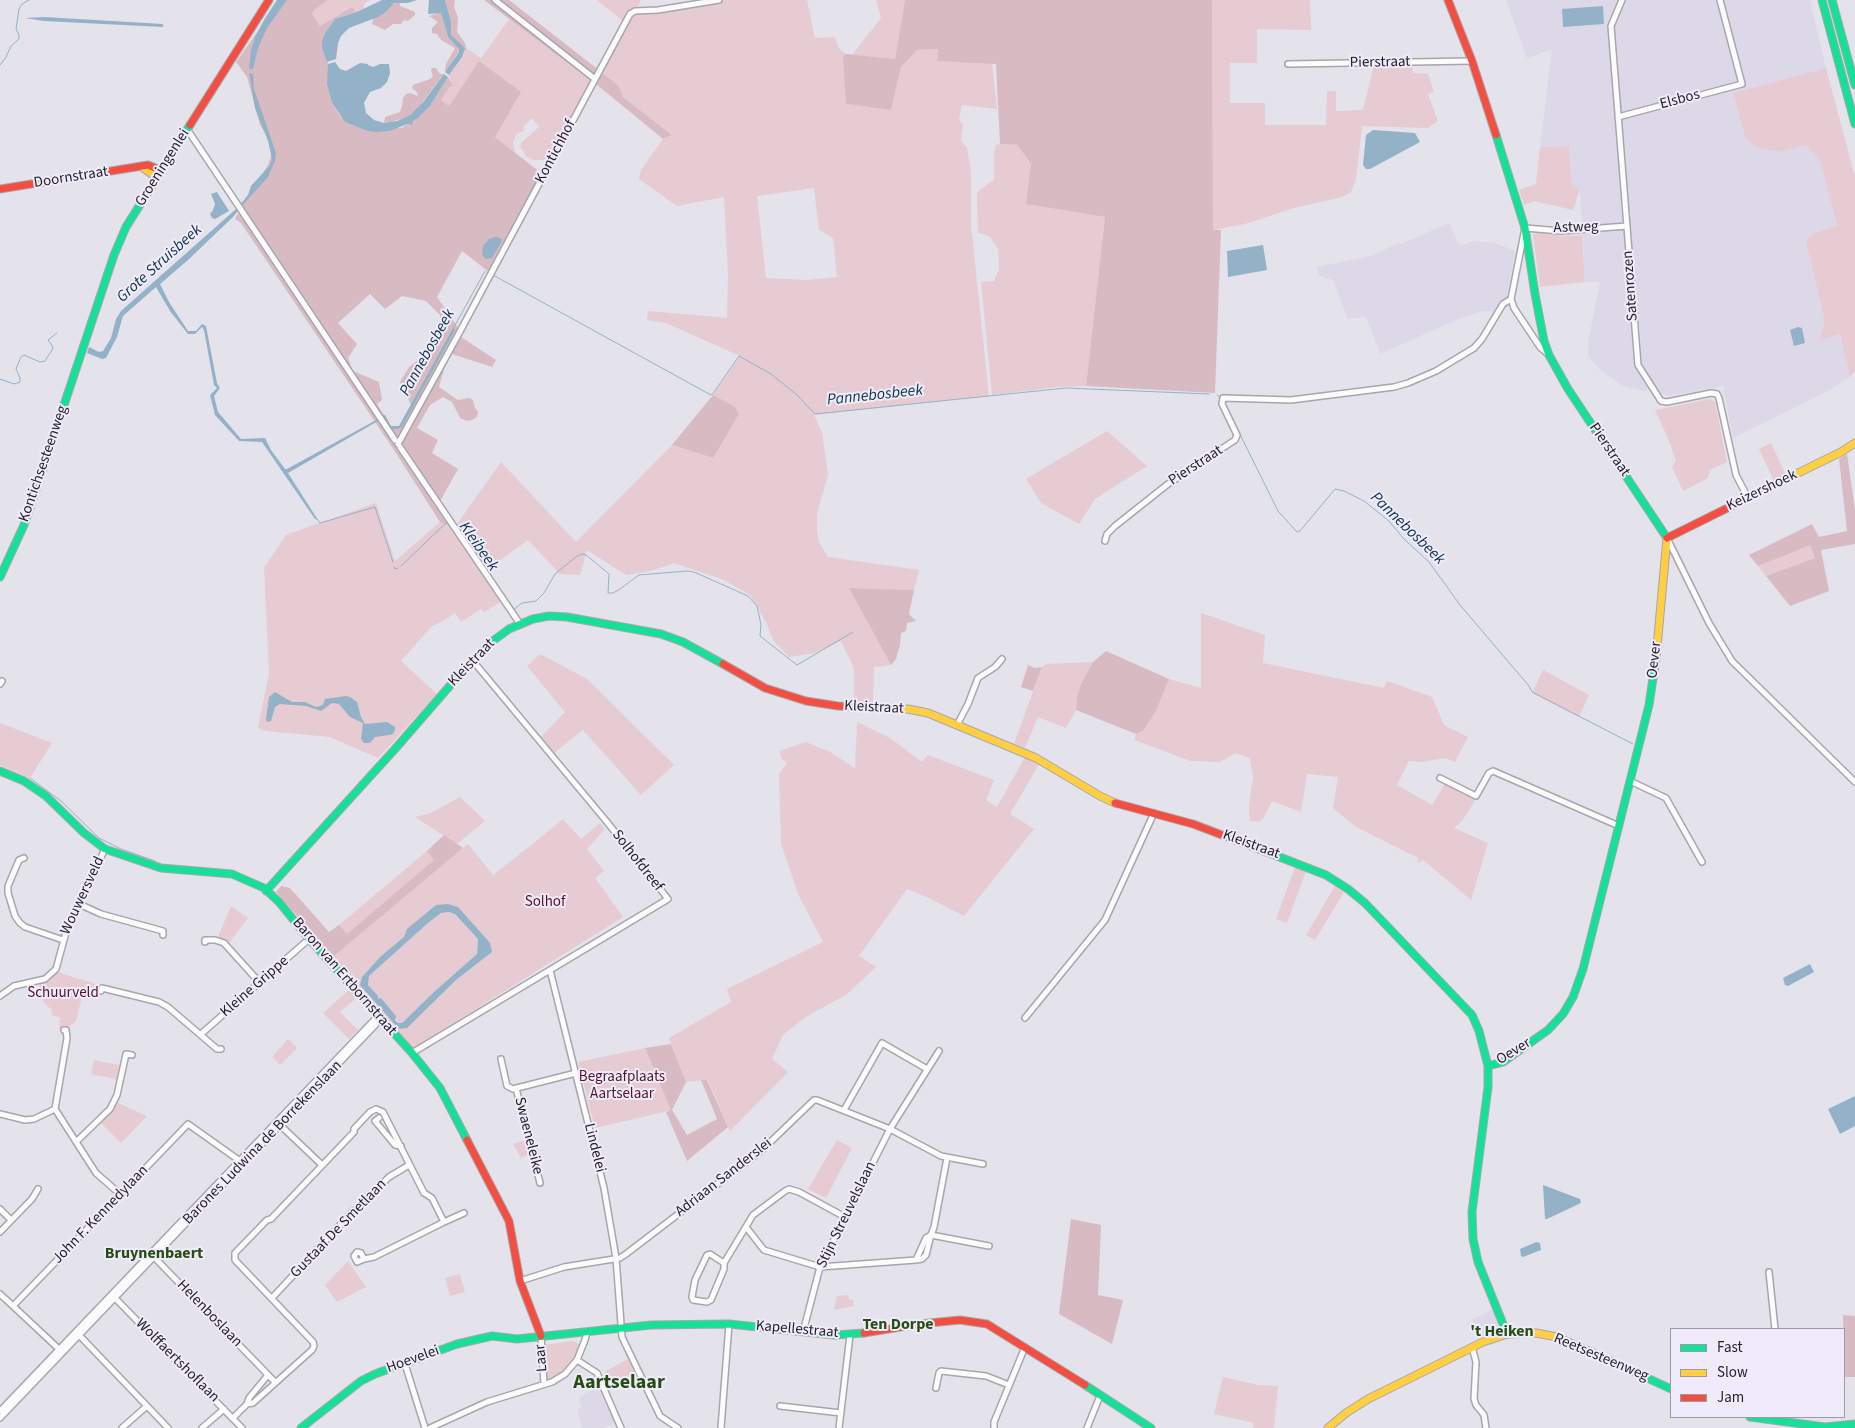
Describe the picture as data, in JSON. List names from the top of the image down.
{
  "streets": {
    "main road": [
      "Pierstraat",
      "Groeningenlei",
      "Doornstraat",
      "Kontichsesteenweg",
      "Keizershoek",
      "Oever",
      "Kleistraat",
      "Baron van Ertbornstraat",
      "Kapellestraat",
      "Laar",
      "Reetsesteenweg",
      "Hoevelei"
    ],
    "street": [
      "Elsbos",
      "Kontichhof",
      "Astweg",
      "Satenrozen",
      "Solhofdreef",
      "Wouwersveld",
      "Kleine Grippe",
      "Swaeneleike",
      "Barones Ludwina de Borrekenslaan",
      "Lindelei",
      "Adriaan Sanderslei",
      "John F. Kennedylaan",
      "Stijn Streuvelslaan",
      "Gustaaf De Smetlaan",
      "Helenboslaan",
      "Wolffaertshoflaan"
    ]
  },
  "crossings": [
    ["Pierstraat", "Astweg"],
    ["Pierstraat", "Keizershoek"],
    ["Pierstraat", "Oever"],
    ["Elsbos", "Satenrozen"],
    ["Groeningenlei", "Doornstraat"],
    ["Groeningenlei", "Kontichsesteenweg"],
    ["Astweg", "Satenrozen"],
    ["Satenrozen", "Keizershoek"],
    ["Keizershoek", "Oever"],
    ["Oever", "Kleistraat"],
    ["Oever", "Reetsesteenweg"],
    ["Kleistraat", "Solhofdreef"],
    ["Kleistraat", "Baron van Ertbornstraat"],
    ["Solhofdreef", "Baron van Ertbornstraat"],
    ["Solhofdreef", "Lindelei"],
    ["Wouwersveld", "Baron van Ertbornstraat"],
    ["Baron van Ertbornstraat", "Kleine Grippe"],
    ["Baron van Ertbornstraat", "Barones Ludwina de Borrekenslaan"],
    ["Baron van Ertbornstraat", "Laar"],
    ["Baron van Ertbornstraat", "Hoevelei"],
    ["Swaeneleike", "Lindelei"],
    ["Barones Ludwina de Borrekenslaan", "John F. Kennedylaan"],
    ["Barones Ludwina de Borrekenslaan", "Helenboslaan"],
    ["Barones Ludwina de Borrekenslaan", "Wolffaertshoflaan"],
    ["Lindelei", "Adriaan Sanderslei"],
    ["Lindelei", "Kapellestraat"],
    ["Lindelei", "Laar"],
    ["Adriaan Sanderslei", "Stijn Streuvelslaan"],
    ["Stijn Streuvelslaan", "Kapellestraat"],
    ["Kapellestraat", "Laar"],
    ["Laar", "Hoevelei"]
  ],
  "districts": [
    "Bruynenbaert",
    "Ten Dorpe",
    "'t Heiken",
    "Aartselaar"
  ],
  "water": ["Grote Struisbeek", "Pannebosbeek", "Kleibeek"],
  "parks": ["Solhof", "Schuurveld", "Begraafplaats Aartselaar"],
  "legend": ["Fast", "Slow", "Jam"]
}
